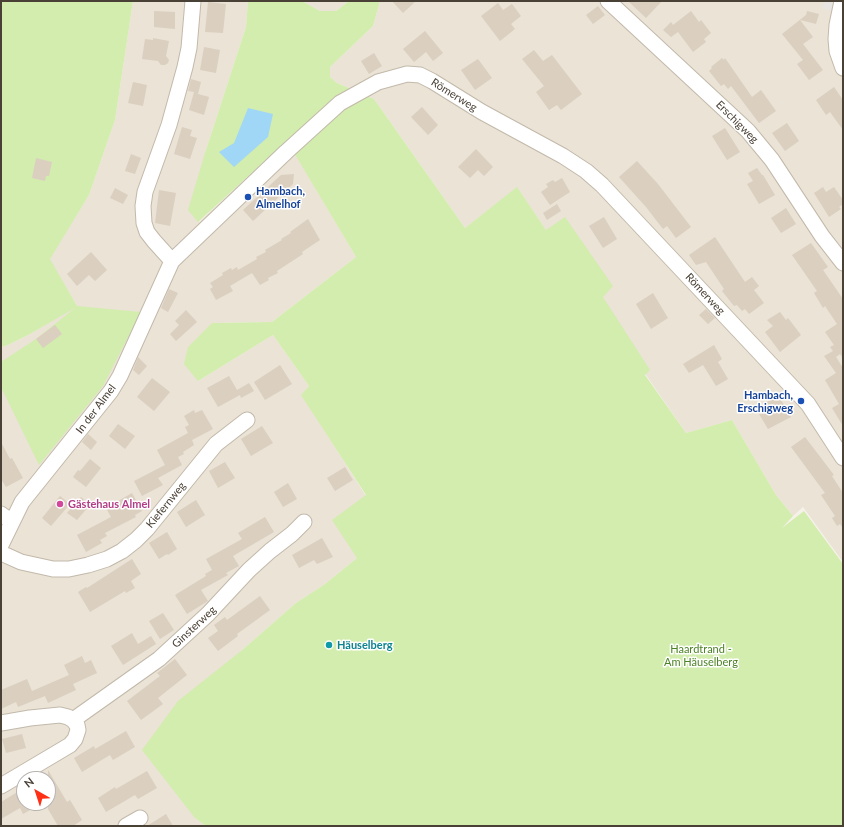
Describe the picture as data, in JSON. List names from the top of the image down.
{
  "streets": {
    "street": [
      "Römerweg",
      "Erschigweg",
      "In der Almel",
      "Kiefernweg",
      "Ginsterweg"
    ]
  },
  "crossings": [
    ["Römerweg", "In der Almel"]
  ],
  "parks": ["Haardtrand - Am Häuselberg"],
  "places": [
    "Hambach, Almelhof",
    "Hambach, Erschigweg",
    "Gästehaus Almel",
    "Häuselberg"
  ],
  "north": "top left"
}
